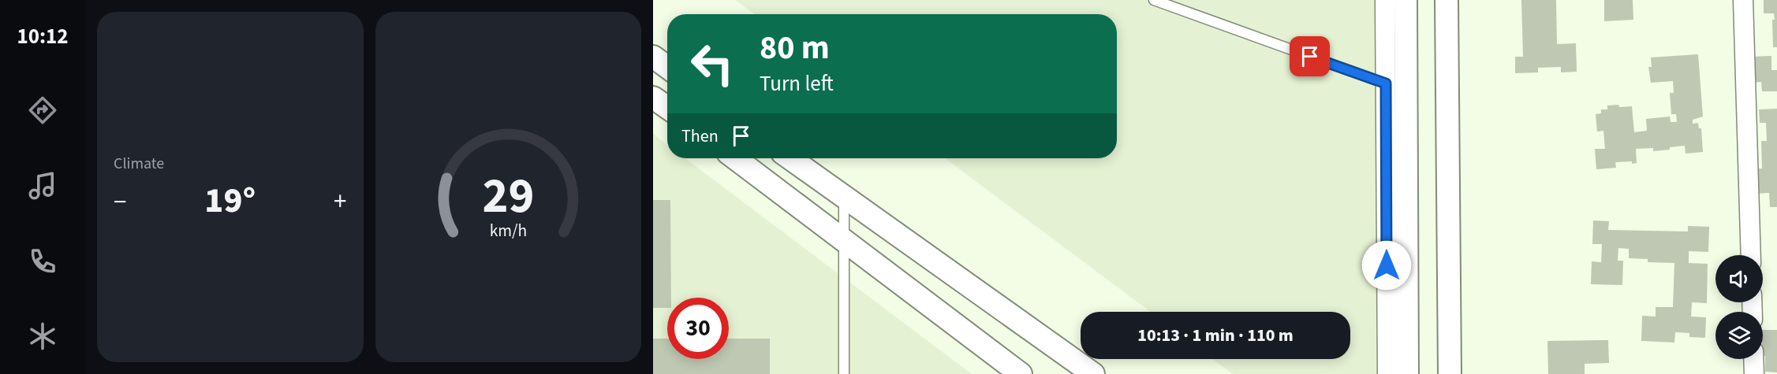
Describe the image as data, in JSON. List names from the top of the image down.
{
  "page": {
    "tabs": "10:12",
    "tile": "Climate",
    "turn": ["80 m", "Turn left"],
    "then": "Then",
    "heat": ["−", "19°", "+"],
    "limit": "30",
    "trip": "10:13 · 1 min · 110 m",
    "gauge": ["29", "km/h"]
  }
}
